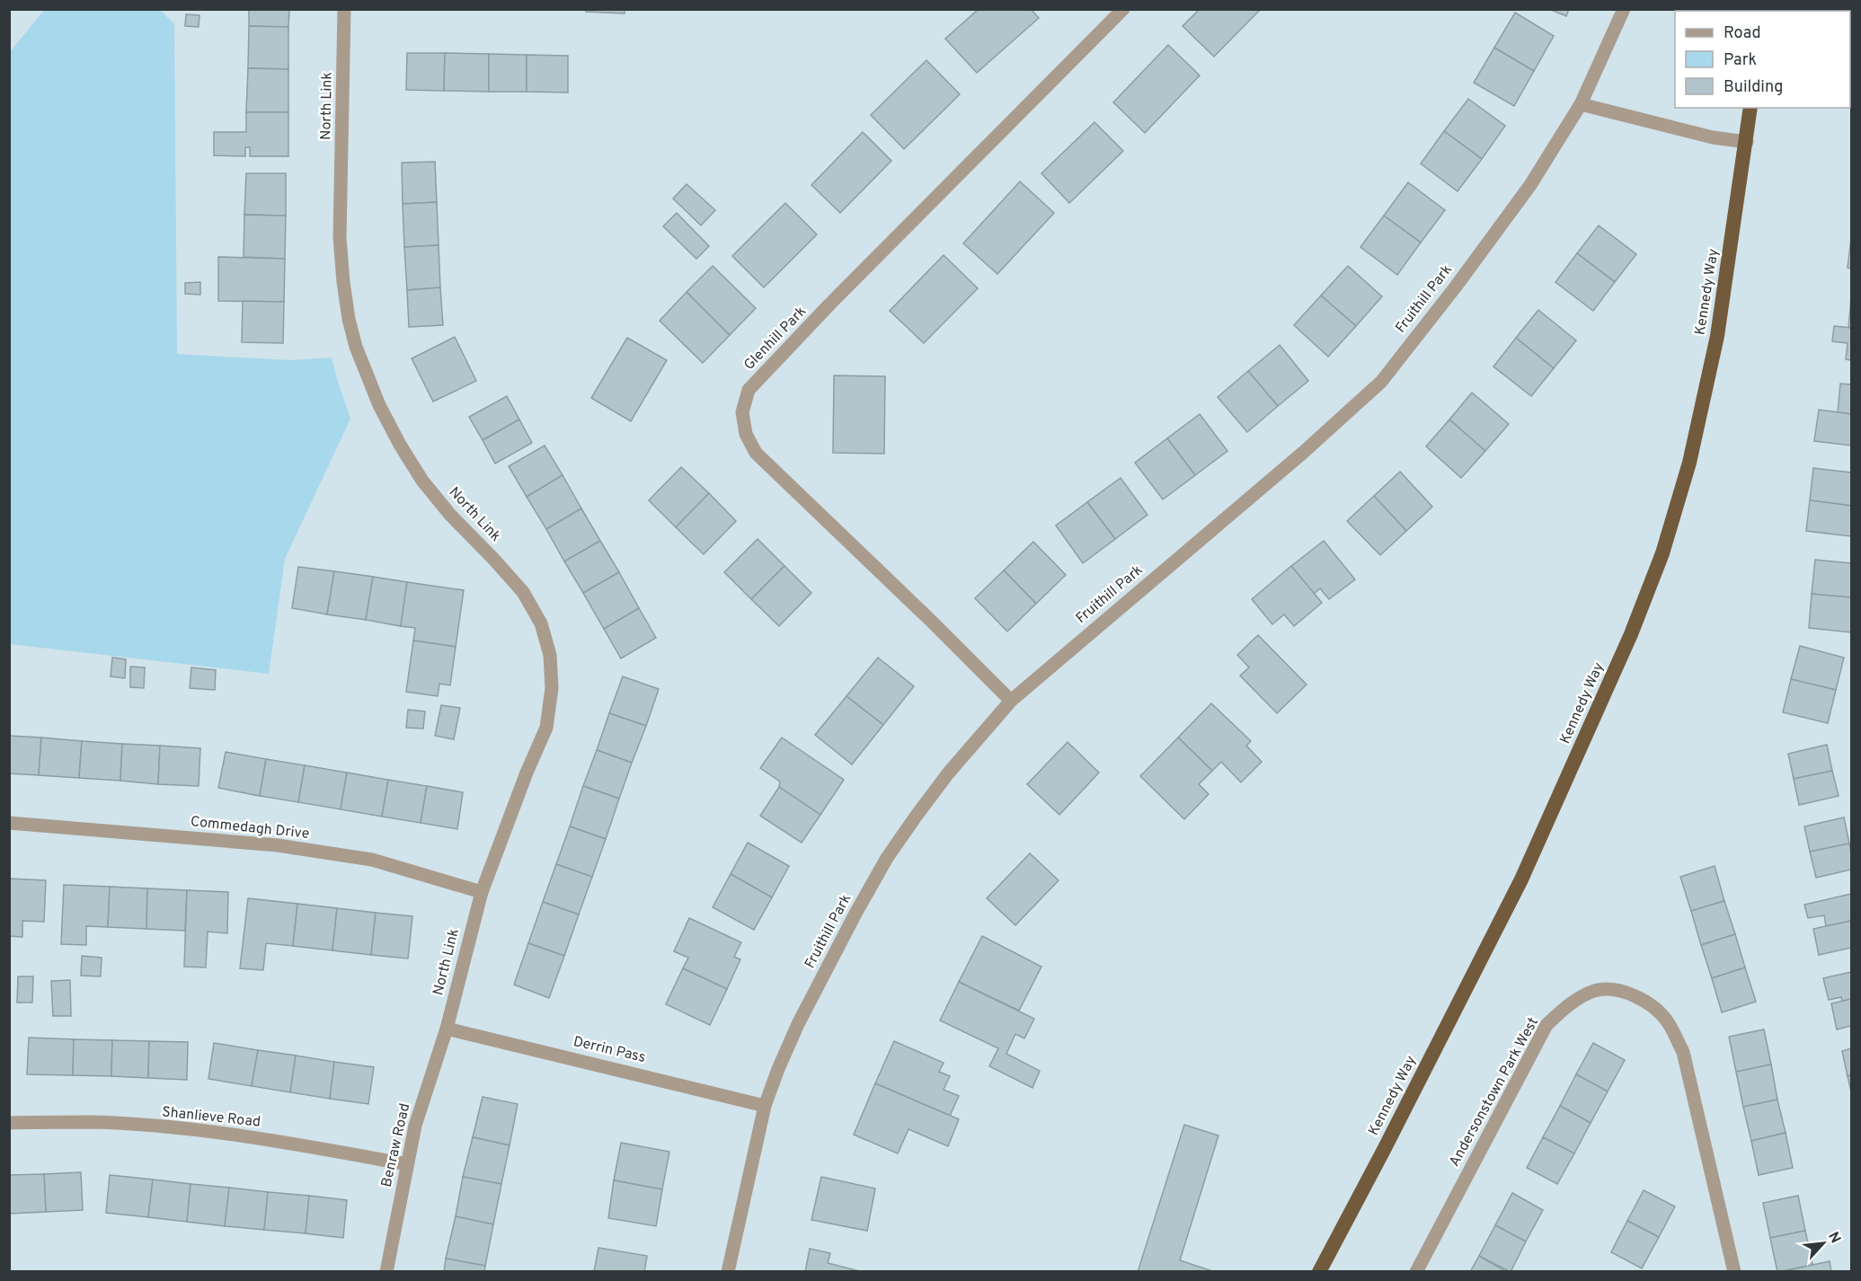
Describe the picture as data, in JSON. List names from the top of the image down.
{
  "streets": {
    "highway": ["Kennedy Way"],
    "street": [
      "North Link",
      "Fruithill Park",
      "Glenhill Park",
      "Commedagh Drive",
      "Derrin Pass",
      "Andersonstown Park West",
      "Shanlieve Road",
      "Benraw Road"
    ]
  },
  "crossings": [
    ["North Link", "Commedagh Drive"],
    ["North Link", "Derrin Pass"],
    ["North Link", "Benraw Road"],
    ["Fruithill Park", "Glenhill Park"],
    ["Fruithill Park", "Derrin Pass"],
    ["Derrin Pass", "Benraw Road"],
    ["Shanlieve Road", "Benraw Road"]
  ],
  "legend": ["Road", "Park", "Building"],
  "north": "top right"
}
